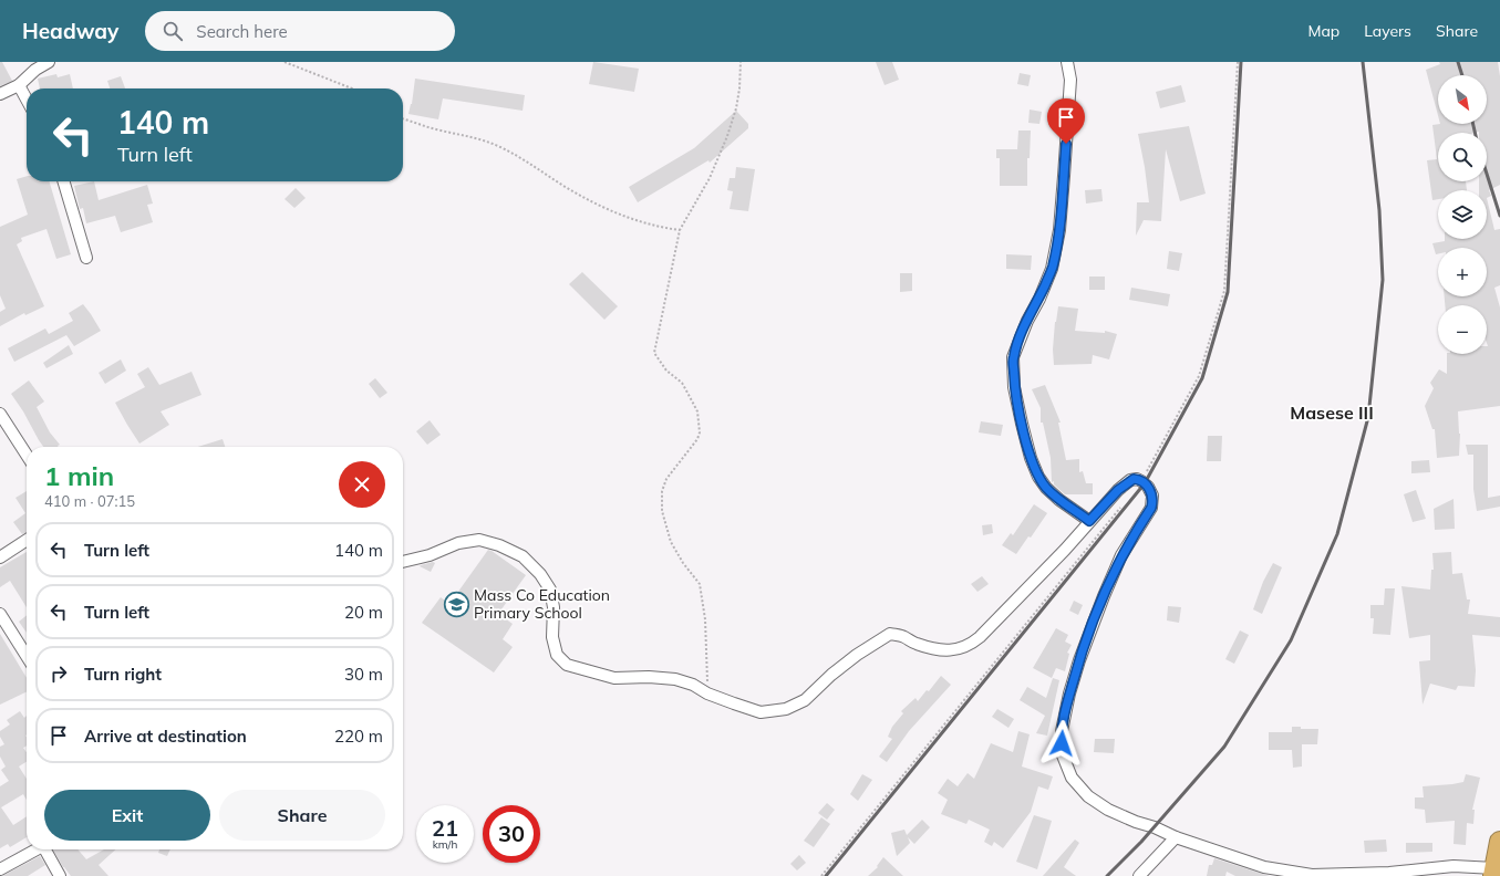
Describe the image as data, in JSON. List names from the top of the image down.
{
  "districts": ["Masese III"],
  "places": {
    "school or university": ["Mass Co Education Primary School"]
  },
  "north": "bottom right",
  "page": {
    "header": "Headway",
    "search": "Search here",
    "nav": ["Map", "Layers", "Share"],
    "map_buttons": ["+", "−"],
    "turn": ["140 m", "Turn left"],
    "heading": ["1 min", "410 m · 07:15"],
    "list": [
      {
        "name": "Turn left",
        "value": "140 m"
      },
      {
        "name": "Turn left",
        "value": "20 m"
      },
      {
        "name": "Turn right",
        "value": "30 m"
      },
      {
        "name": "Arrive at destination",
        "value": "220 m"
      }
    ],
    "buttons": ["Exit", "Share"],
    "speed": "21 km/h",
    "limit": "30"
  }
}
